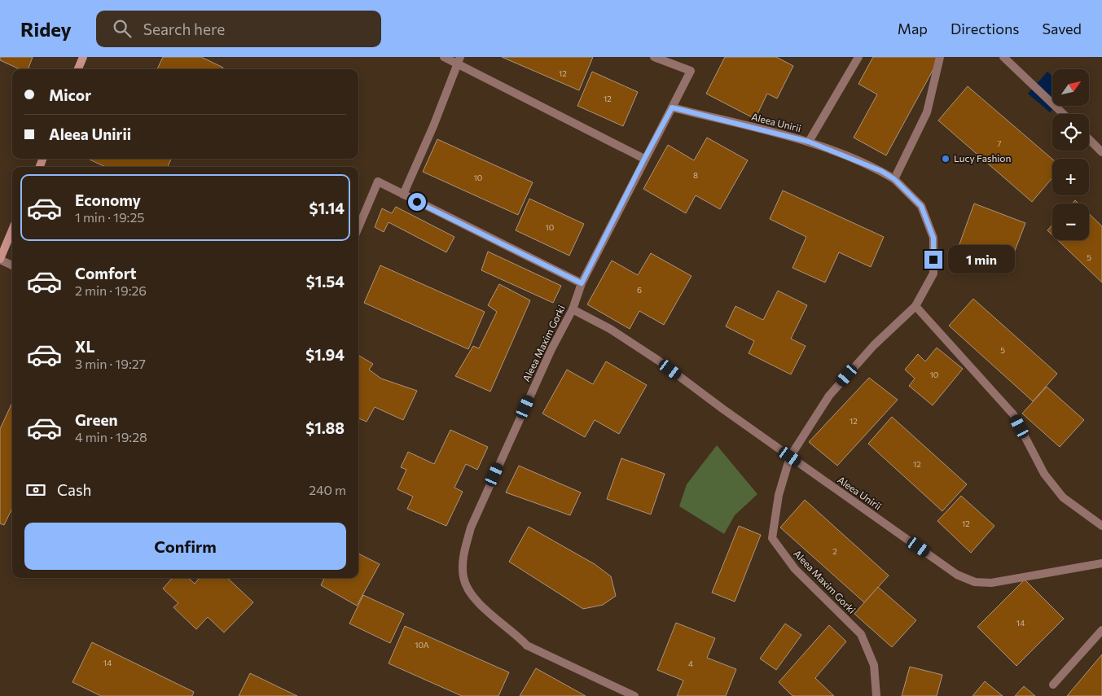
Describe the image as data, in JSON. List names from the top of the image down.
{
  "streets": {
    "street": ["Aleea Unirii", "Aleea Maxim Gorki"]
  },
  "crossings": [
    ["Aleea Unirii", "Aleea Maxim Gorki"]
  ],
  "places": ["Lucy Fashion"],
  "house_numbers": [
    "12",
    "12",
    "7",
    "8",
    "10",
    "10",
    "5",
    "6",
    "5",
    "10",
    "12",
    "12",
    "12",
    "2",
    "14",
    "10A",
    "14",
    "4"
  ],
  "north": "top right",
  "page": {
    "header": "Ridey",
    "search": "Search here",
    "nav": ["Map", "Directions", "Saved"],
    "map_buttons": ["+", "−"],
    "banner": ["Micor", "Aleea Unirii"],
    "list": [
      {
        "name": "Economy",
        "note": "1 min · 19:25",
        "value": "$1.14"
      },
      {
        "name": "Comfort",
        "note": "2 min · 19:26",
        "value": "$1.54"
      },
      {
        "name": "XL",
        "note": "3 min · 19:27",
        "value": "$1.94"
      },
      {
        "name": "Green",
        "note": "4 min · 19:28",
        "value": "$1.88"
      }
    ],
    "bubble": "1 min",
    "pay": ["Cash", "240 m"],
    "buttons": "Confirm"
  }
}
